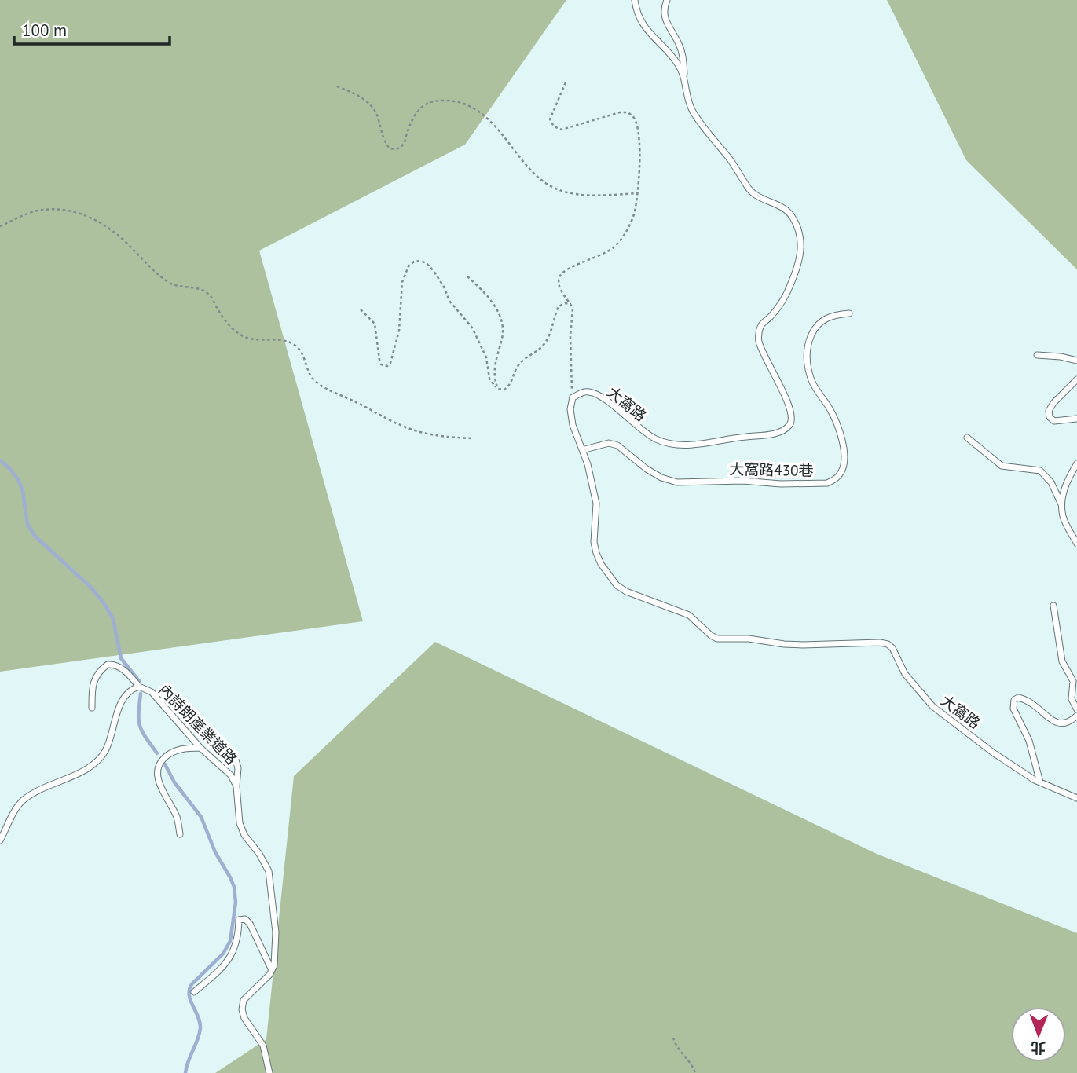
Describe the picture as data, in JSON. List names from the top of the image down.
{
  "streets": {
    "lane": ["大窩路", "大窩路430巷", "內詩朗產業道路"]
  },
  "crossings": [
    ["大窩路", "大窩路430巷"]
  ],
  "scale_bar": "100 m",
  "north": "bottom"
}
